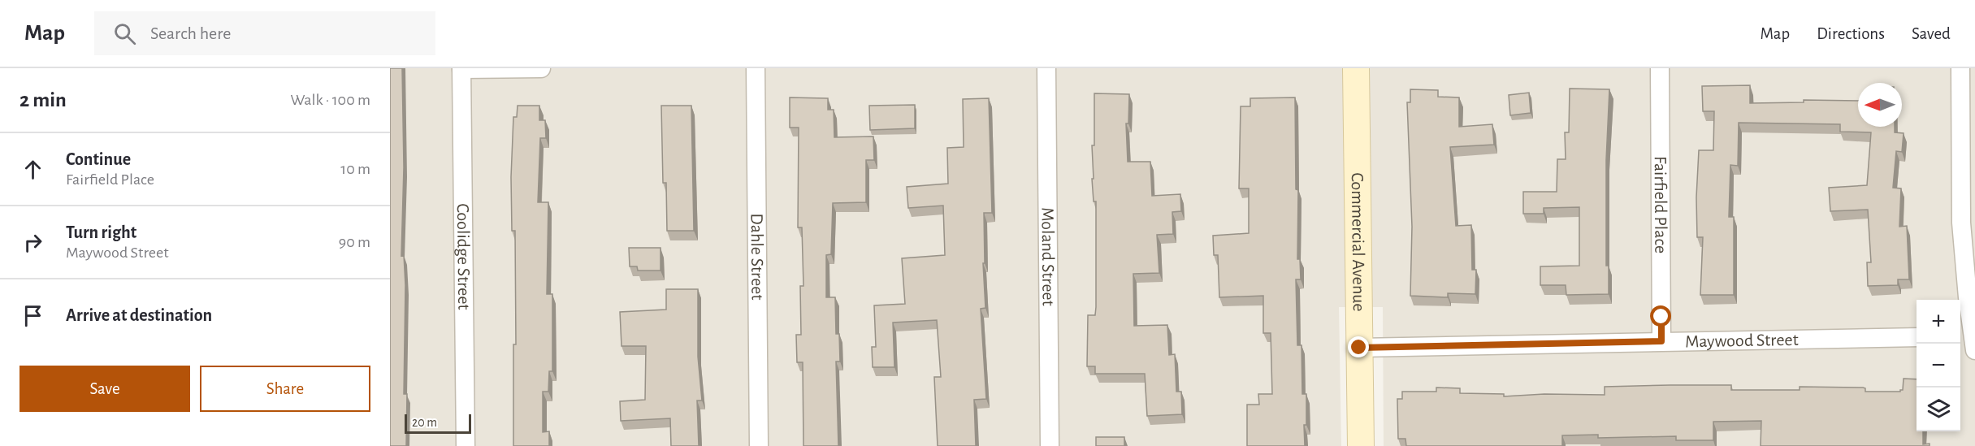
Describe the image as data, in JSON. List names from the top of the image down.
{
  "streets": {
    "street": [
      "Fairfield Place",
      "Commercial Avenue",
      "Coolidge Street",
      "Dahle Street",
      "Moland Street",
      "Maywood Street"
    ]
  },
  "crossings": [
    ["Fairfield Place", "Maywood Street"],
    ["Commercial Avenue", "Maywood Street"]
  ],
  "scale_bar": "20 m",
  "north": "left",
  "page": {
    "header": "Map",
    "search": "Search here",
    "nav": ["Map", "Directions", "Saved"],
    "heading": ["2 min", "Walk · 100 m"],
    "list": [
      ["Continue", "Fairfield Place", "10 m"],
      ["Turn right", "Maywood Street", "90 m"],
      "Arrive at destination"
    ],
    "map_buttons": ["+", "−"],
    "buttons": ["Save", "Share"],
    "scale": "20 m"
  }
}
